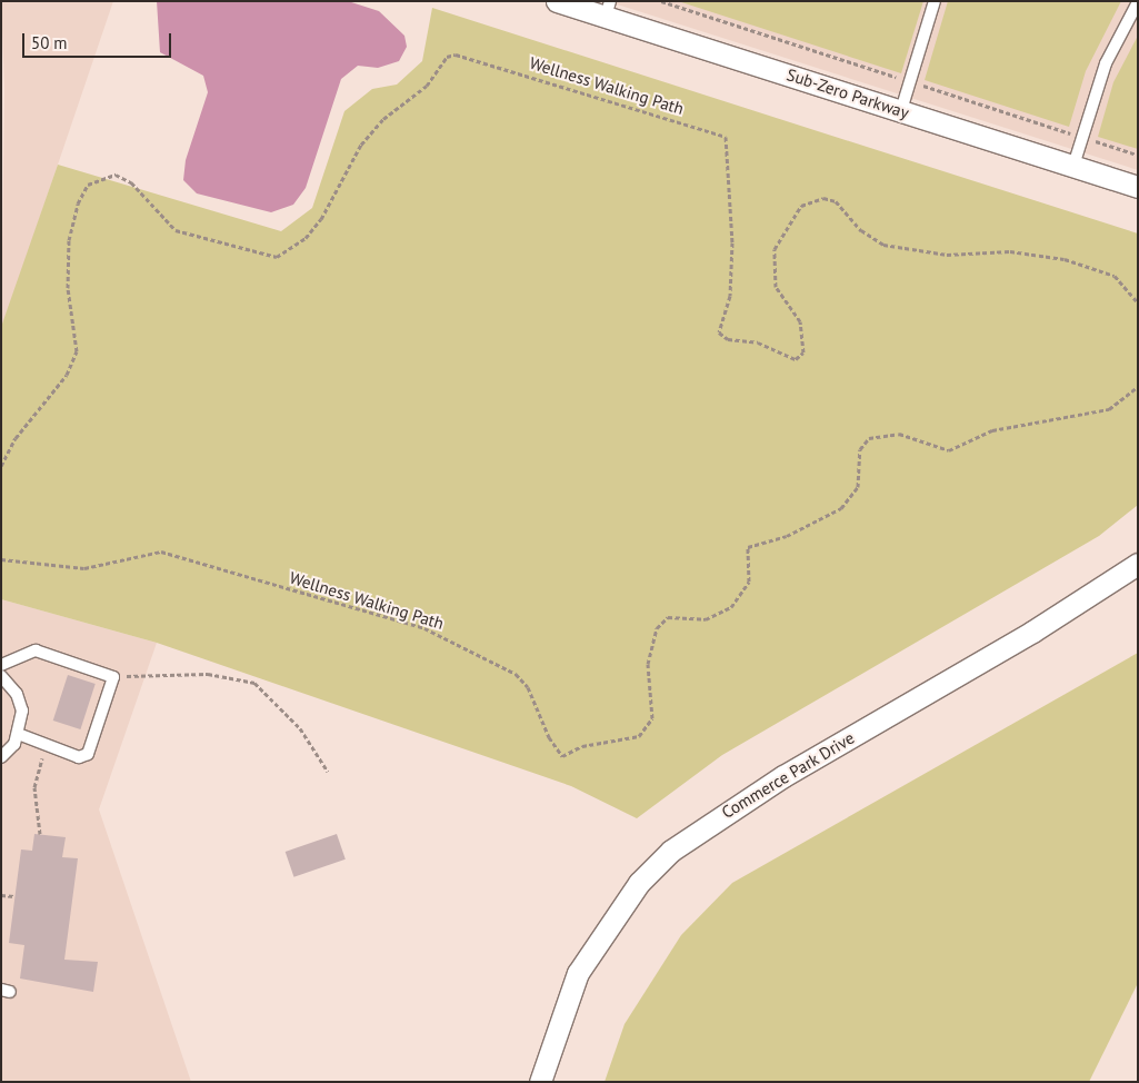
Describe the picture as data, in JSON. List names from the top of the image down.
{
  "streets": {
    "street": ["Sub-Zero Parkway", "Commerce Park Drive"],
    "path": ["Wellness Walking Path"]
  },
  "scale_bar": "50 m"
}
